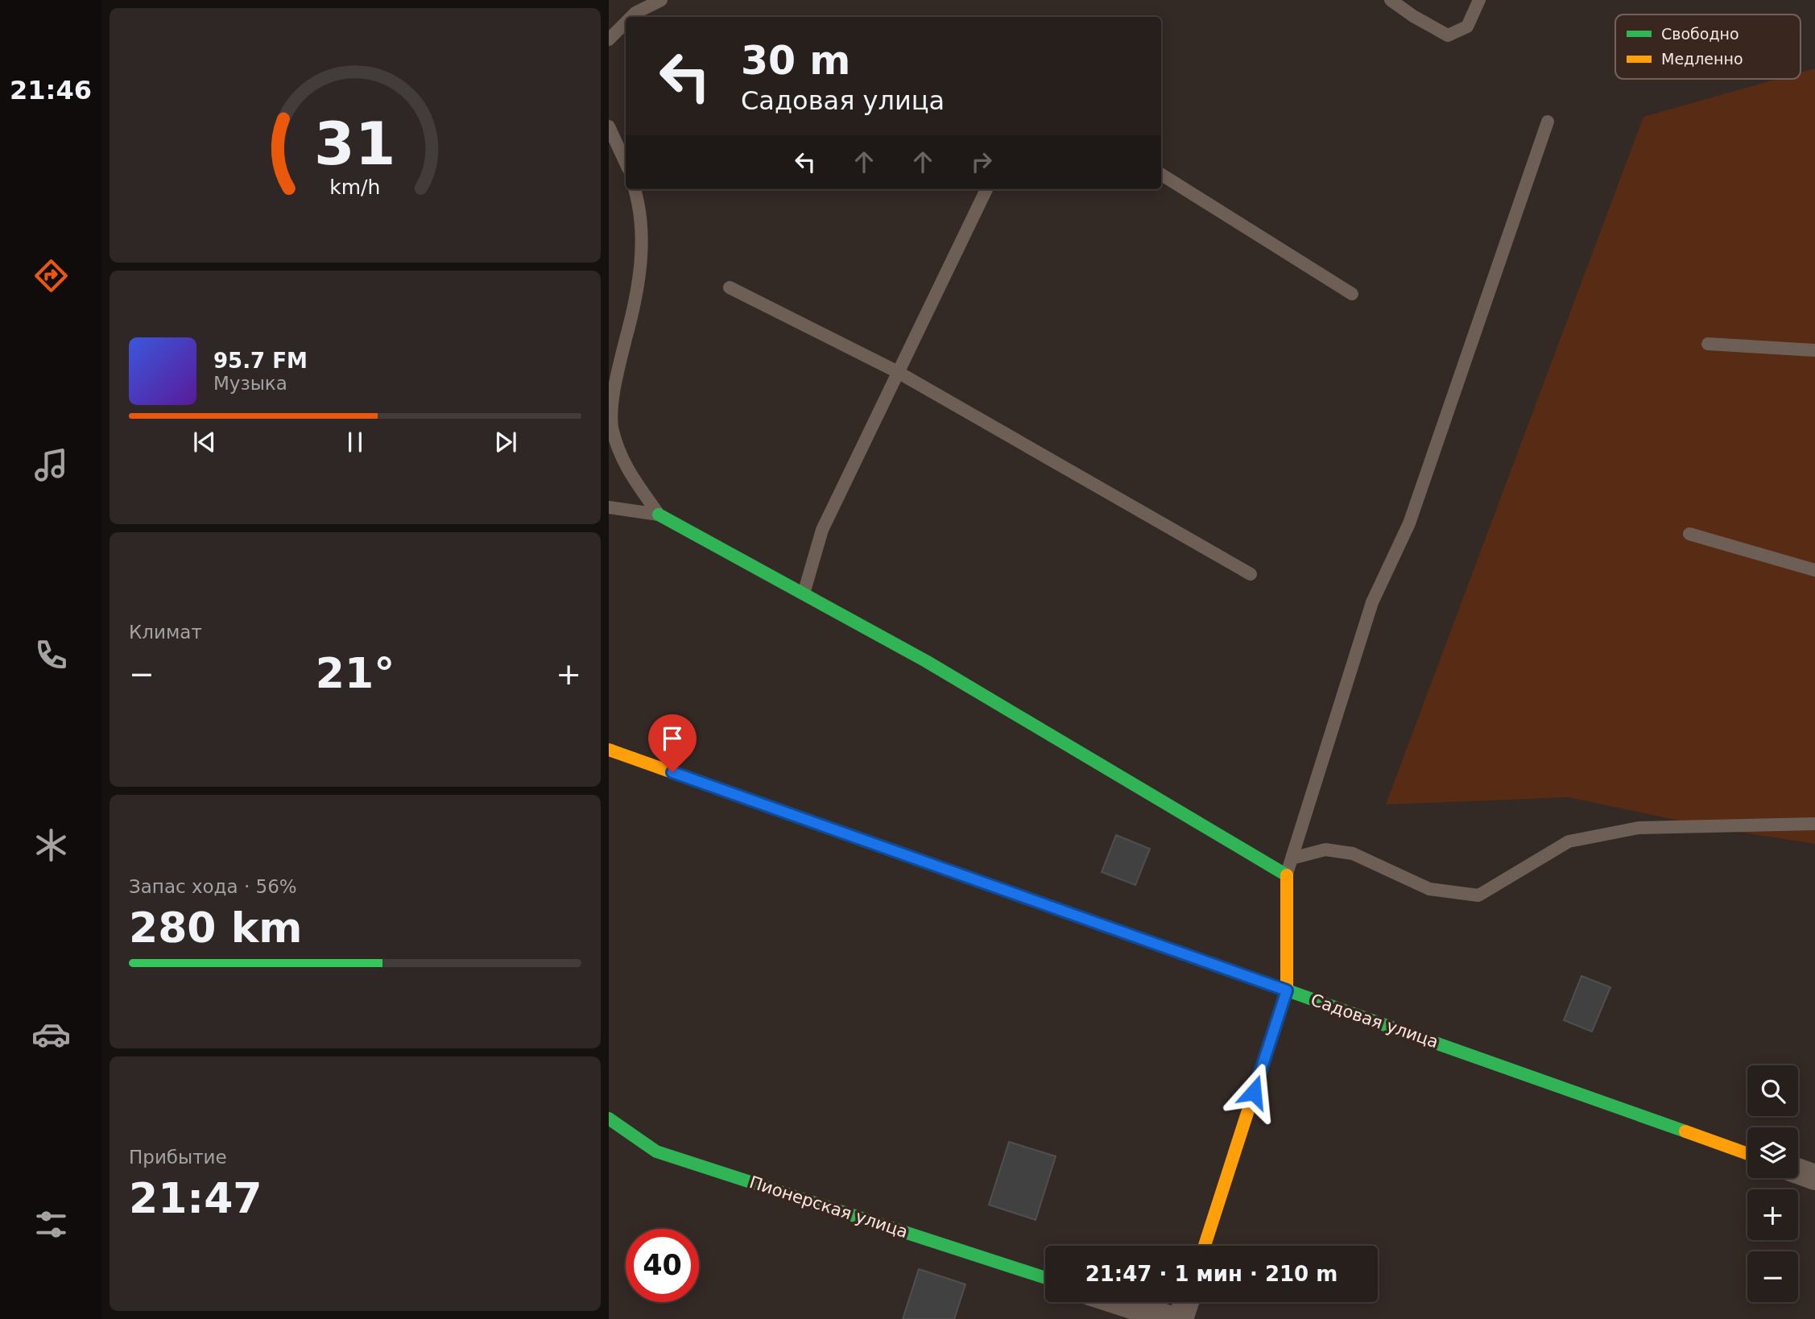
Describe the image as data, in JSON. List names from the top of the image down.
{
  "streets": {
    "street": ["Садовая улица", "Пионерская улица"]
  },
  "legend": ["Свободно", "Медленно"],
  "page": {
    "tabs": "21:46",
    "turn": ["30 m", "Садовая улица"],
    "song": ["95.7 FM", "Музыка"],
    "tile": [
      "Климат",
      ["Запас хода · 56%", "280 km"],
      ["Прибытие", "21:47"]
    ],
    "heat": ["−", "21°", "+"],
    "map_buttons": ["+", "−"],
    "limit": "40",
    "trip": "21:47 · 1 мин · 210 m",
    "gauge": ["31", "km/h"]
  }
}
